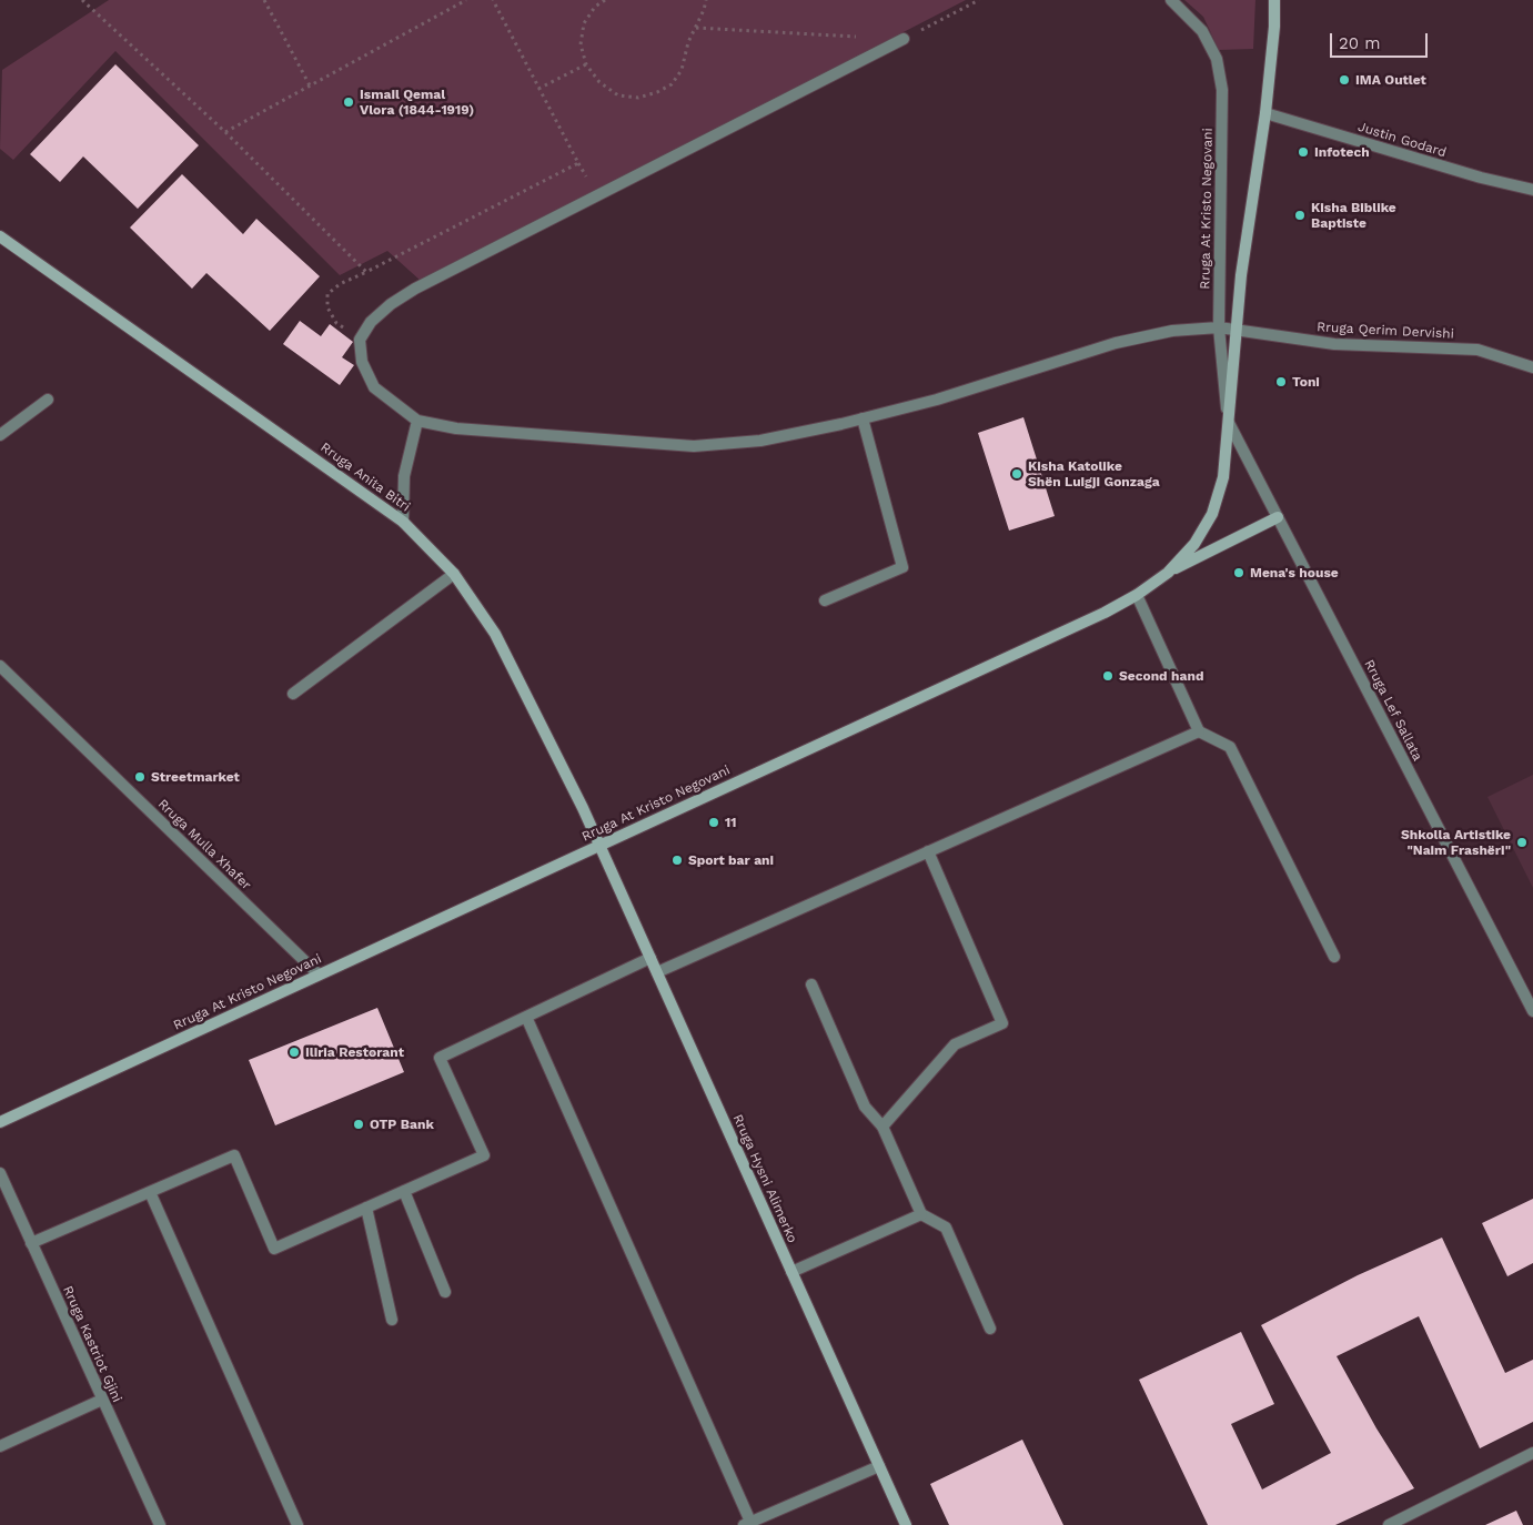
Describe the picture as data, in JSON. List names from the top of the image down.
{
  "streets": {
    "main road": ["Rruga At Kristo Negovani", "Rruga Anita Bitri", "Rruga Hysni Alimerko"],
    "street": [
      "Justin Godard",
      "Rruga Qerim Dervishi",
      "Rruga Lef Sallata",
      "Rruga Mulla Xhafer",
      "Rruga Kastriot Gjini"
    ]
  },
  "crossings": [
    ["Justin Godard", "Rruga At Kristo Negovani"],
    ["Rruga At Kristo Negovani", "Rruga Qerim Dervishi"],
    ["Rruga At Kristo Negovani", "Rruga Anita Bitri"],
    ["Rruga At Kristo Negovani", "Rruga Lef Sallata"],
    ["Rruga At Kristo Negovani", "Rruga Mulla Xhafer"],
    ["Rruga At Kristo Negovani", "Rruga Hysni Alimerko"],
    ["Rruga Anita Bitri", "Rruga Hysni Alimerko"]
  ],
  "places": [
    "IMA Outlet",
    "Ismail Qemal Vlora (1844-1919)",
    "Infotech",
    "Kisha Biblike Baptiste",
    "Toni",
    "Kisha Katolike Shën Luigji Gonzaga",
    "Mena's house",
    "Second hand",
    "Streetmarket",
    "11",
    "Shkolla Artistike \"Naim Frashëri\"",
    "Sport bar ani",
    "Iliria Restorant",
    "OTP Bank"
  ],
  "scale_bar": "20 m"
}
